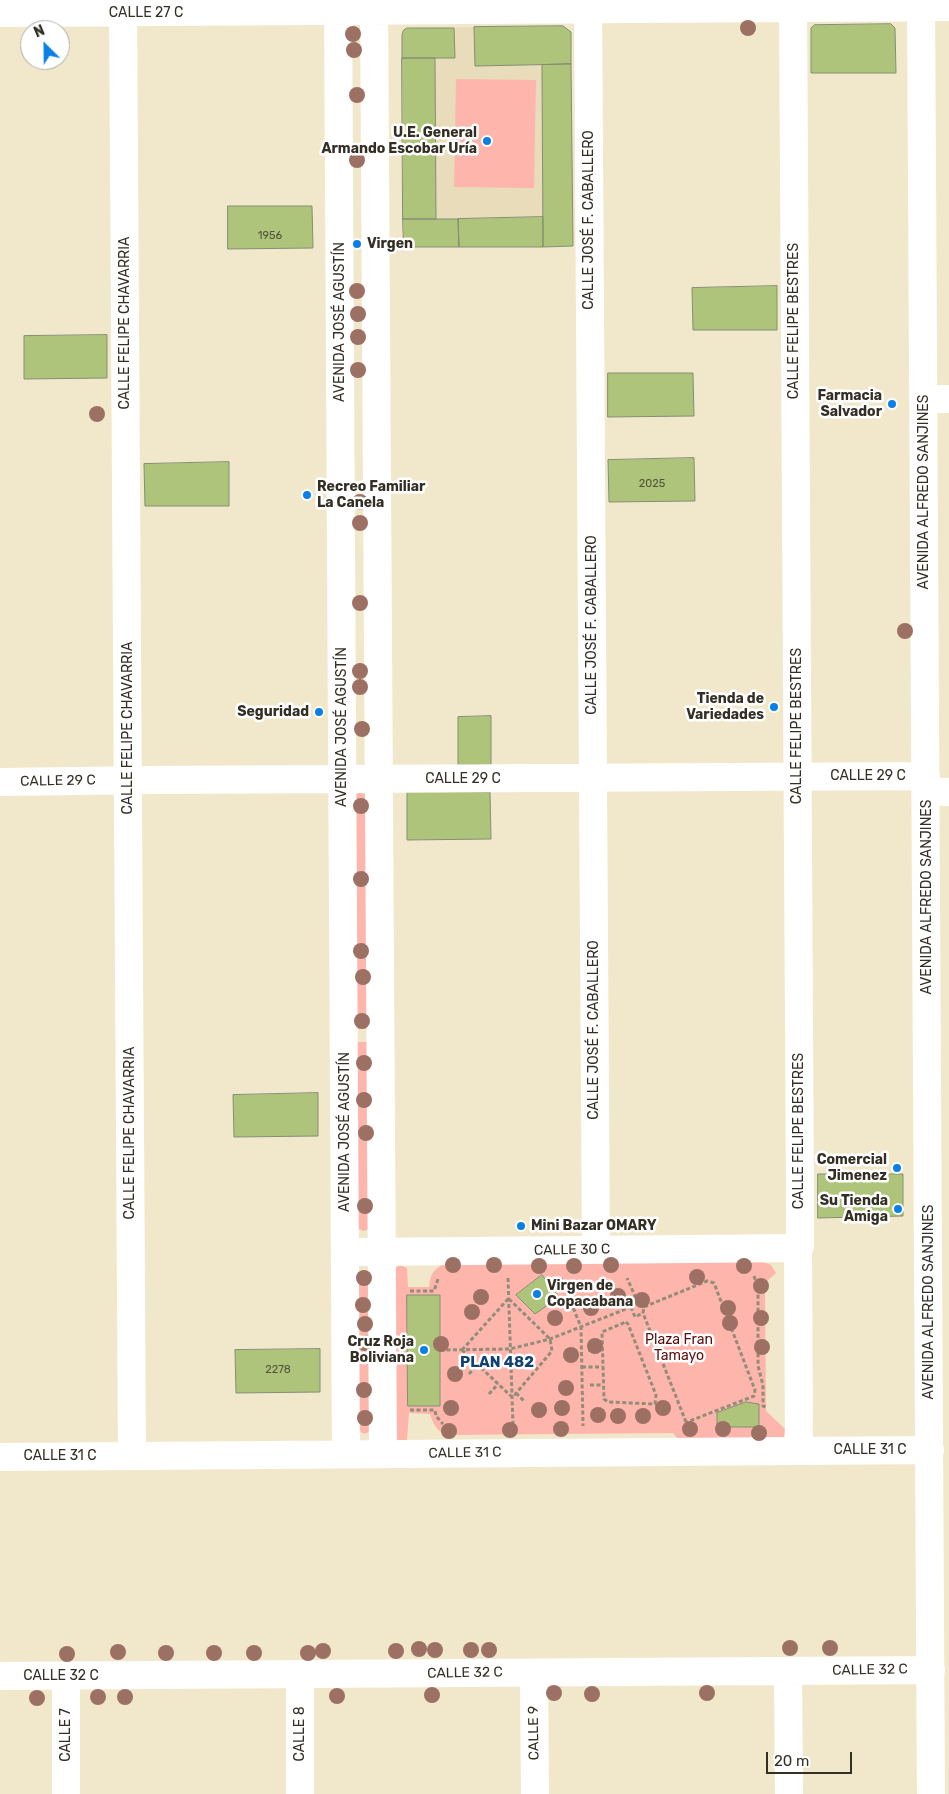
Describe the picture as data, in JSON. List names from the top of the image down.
{
  "streets": {
    "street": [
      "CALLE 27 C",
      "CALLE JOSÉ F. CABALLERO",
      "CALLE FELIPE BESTRES",
      "AVENIDA JOSÉ AGUSTÍN",
      "CALLE FELIPE CHAVARRIA",
      "AVENIDA ALFREDO SANJINES",
      "CALLE 29 C",
      "CALLE 30 C",
      "CALLE 31 C",
      "CALLE 32 C",
      "CALLE 9",
      "CALLE 8",
      "CALLE 7"
    ]
  },
  "crossings": [
    ["CALLE 27 C", "CALLE JOSÉ F. CABALLERO"],
    ["CALLE 27 C", "CALLE FELIPE BESTRES"],
    ["CALLE 27 C", "AVENIDA JOSÉ AGUSTÍN"],
    ["CALLE 27 C", "CALLE FELIPE CHAVARRIA"],
    ["CALLE 27 C", "AVENIDA ALFREDO SANJINES"],
    ["CALLE JOSÉ F. CABALLERO", "CALLE 29 C"],
    ["CALLE JOSÉ F. CABALLERO", "CALLE 30 C"],
    ["CALLE FELIPE BESTRES", "CALLE 29 C"],
    ["CALLE FELIPE BESTRES", "CALLE 30 C"],
    ["CALLE FELIPE BESTRES", "CALLE 31 C"],
    ["AVENIDA JOSÉ AGUSTÍN", "CALLE 29 C"],
    ["AVENIDA JOSÉ AGUSTÍN", "CALLE 30 C"],
    ["AVENIDA JOSÉ AGUSTÍN", "CALLE 31 C"],
    ["CALLE FELIPE CHAVARRIA", "CALLE 29 C"],
    ["CALLE FELIPE CHAVARRIA", "CALLE 31 C"],
    ["AVENIDA ALFREDO SANJINES", "CALLE 29 C"],
    ["AVENIDA ALFREDO SANJINES", "CALLE 31 C"],
    ["AVENIDA ALFREDO SANJINES", "CALLE 32 C"],
    ["CALLE 32 C", "CALLE 9"],
    ["CALLE 32 C", "CALLE 8"],
    ["CALLE 32 C", "CALLE 7"]
  ],
  "districts": ["PLAN 482"],
  "parks": ["Plaza Fran Tamayo"],
  "places": [
    "U.E. General Armando Escobar Uría",
    "Virgen",
    "Farmacia Salvador",
    "Recreo Familiar La Canela",
    "Tienda de Variedades",
    "Seguridad",
    "Comercial Jimenez",
    "Su Tienda Amiga",
    "Mini Bazar OMARY",
    "Virgen de Copacabana",
    "Cruz Roja Boliviana"
  ],
  "house_numbers": ["1956", "2025", "2278"],
  "scale_bar": "20 m",
  "north": "top left"
}
